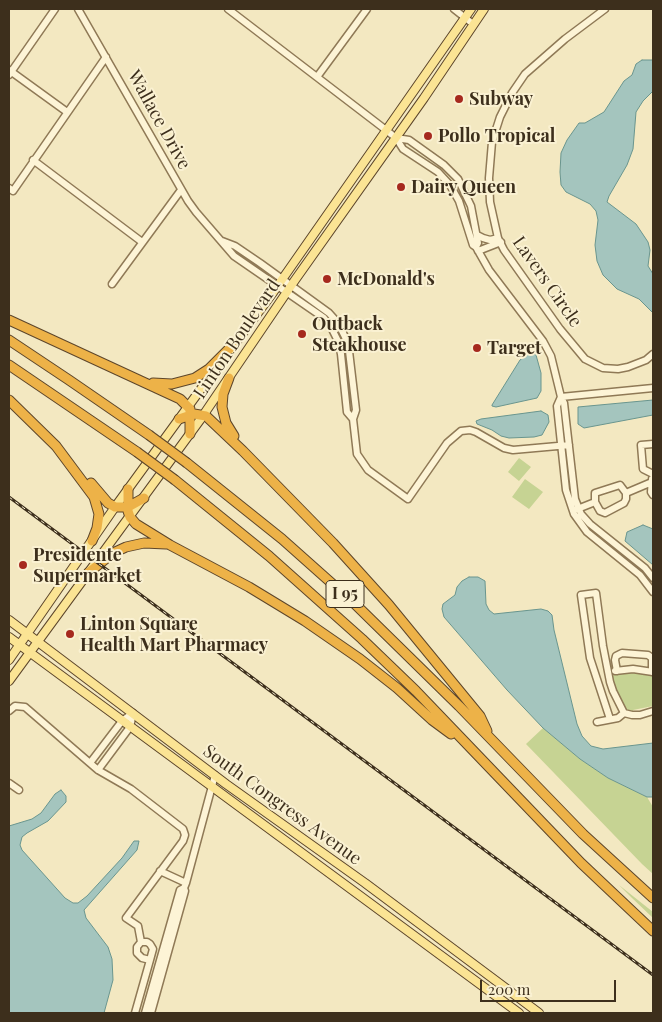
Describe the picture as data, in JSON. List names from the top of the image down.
{
  "streets": {
    "highway": ["I 95"],
    "main road": ["Linton Boulevard", "South Congress Avenue"],
    "street": ["Wallace Drive", "Lavers Circle"]
  },
  "crossings": [
    ["Wallace Drive", "Linton Boulevard"],
    ["Linton Boulevard", "South Congress Avenue"]
  ],
  "places": [
    "Subway",
    "Pollo Tropical",
    "Dairy Queen",
    "McDonald's",
    "Outback Steakhouse",
    "Target",
    "Presidente Supermarket",
    "Linton Square Health Mart Pharmacy"
  ],
  "scale_bar": "200 m"
}
